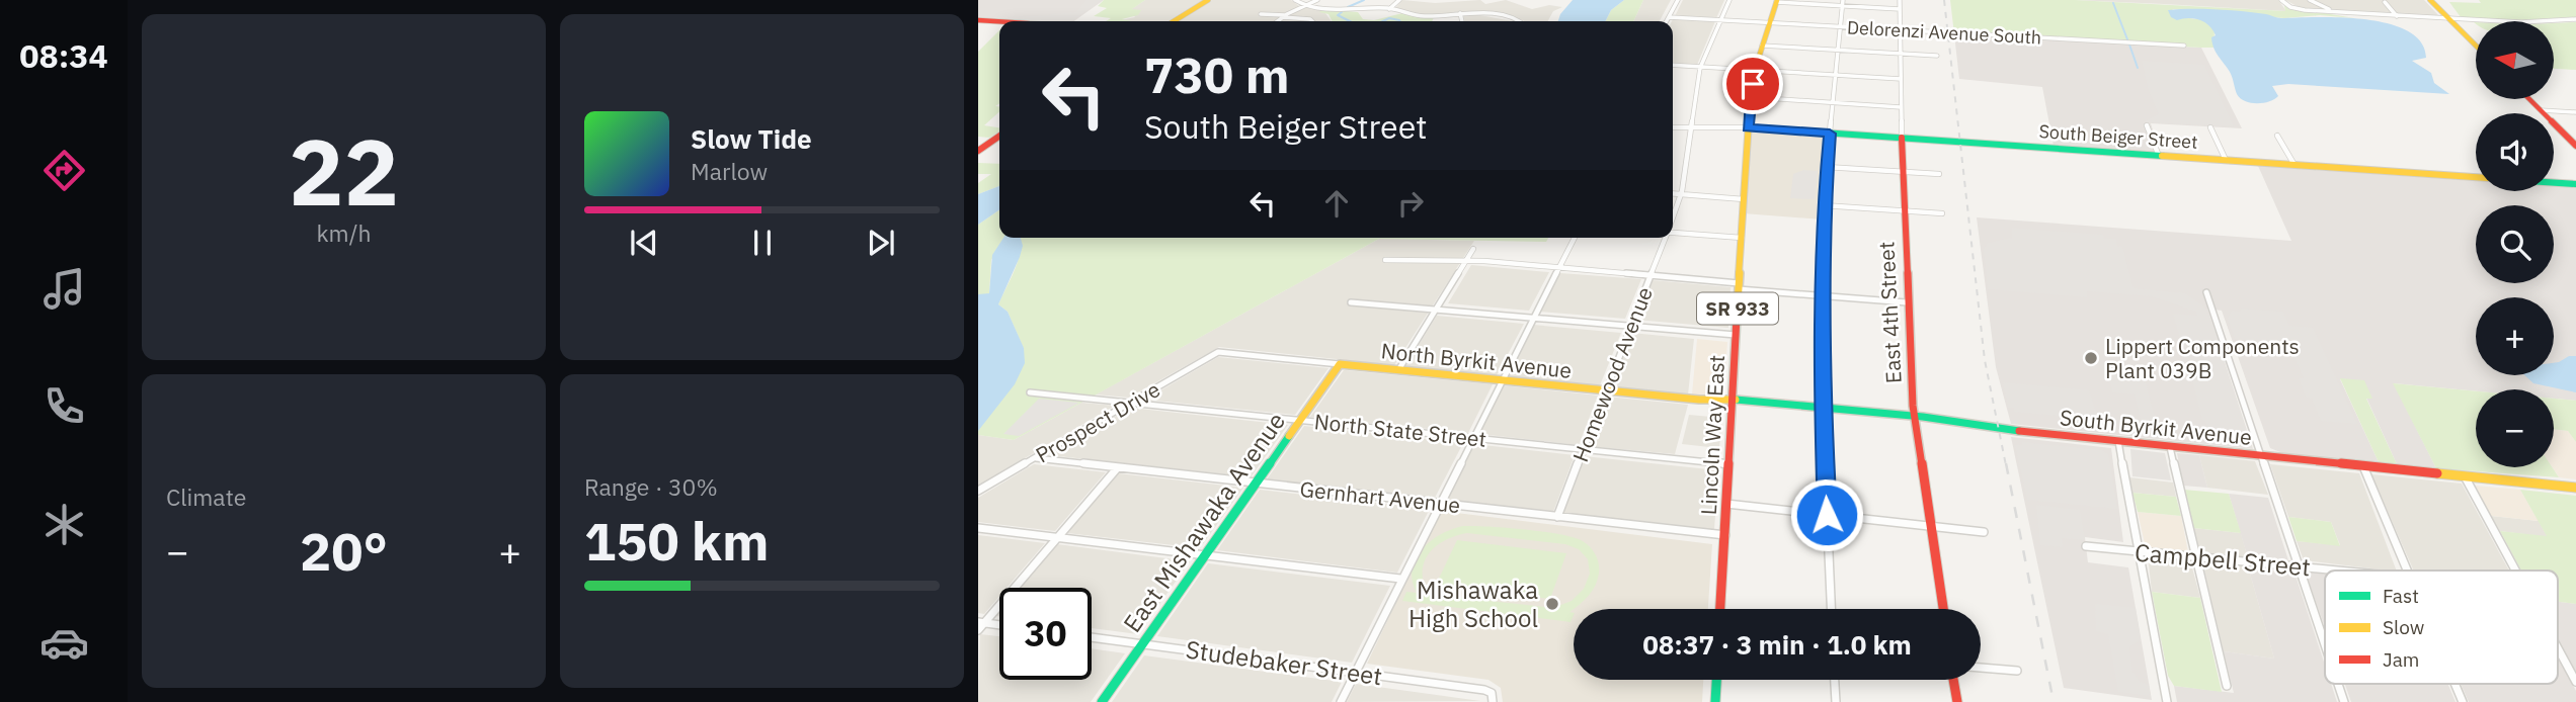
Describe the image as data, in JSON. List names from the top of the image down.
{
  "streets": {
    "street": [
      "Delorenzi Avenue South",
      "South Beiger Street",
      "SR 933",
      "East 4th Street",
      "North Byrkit Avenue",
      "Homewood Avenue",
      "Prospect Drive",
      "South Byrkit Avenue",
      "North State Street",
      "Lincoln Way East",
      "Gernhart Avenue",
      "East Mishawaka Avenue",
      "Campbell Street",
      "Studebaker Street"
    ]
  },
  "crossings": [
    ["Delorenzi Avenue South", "East 4th Street"],
    ["Delorenzi Avenue South", "Homewood Avenue"],
    ["Delorenzi Avenue South", "Lincoln Way East"],
    ["South Beiger Street", "East 4th Street"],
    ["South Beiger Street", "Lincoln Way East"],
    ["East 4th Street", "South Byrkit Avenue"],
    ["North Byrkit Avenue", "Homewood Avenue"],
    ["North Byrkit Avenue", "Prospect Drive"],
    ["North Byrkit Avenue", "South Byrkit Avenue"],
    ["North Byrkit Avenue", "Lincoln Way East"],
    ["North Byrkit Avenue", "East Mishawaka Avenue"],
    ["Homewood Avenue", "North State Street"],
    ["Homewood Avenue", "Gernhart Avenue"],
    ["Prospect Drive", "North State Street"],
    ["Prospect Drive", "Gernhart Avenue"],
    ["South Byrkit Avenue", "Lincoln Way East"],
    ["North State Street", "Lincoln Way East"],
    ["North State Street", "East Mishawaka Avenue"],
    ["Lincoln Way East", "Gernhart Avenue"],
    ["Gernhart Avenue", "East Mishawaka Avenue"],
    ["East Mishawaka Avenue", "Studebaker Street"]
  ],
  "places": ["Lippert Components Plant 039B", "Mishawaka High School"],
  "legend": ["Fast", "Slow", "Jam"],
  "north": "left",
  "page": {
    "tabs": "08:34",
    "tile": [
      ["22", "km/h"],
      "Climate",
      ["Range · 30%", "150 km"]
    ],
    "map_buttons": ["+", "−"],
    "turn": ["730 m", "South Beiger Street"],
    "song": ["Slow Tide", "Marlow"],
    "heat": ["−", "20°", "+"],
    "limit": "30",
    "trip": "08:37 · 3 min · 1.0 km"
  }
}
